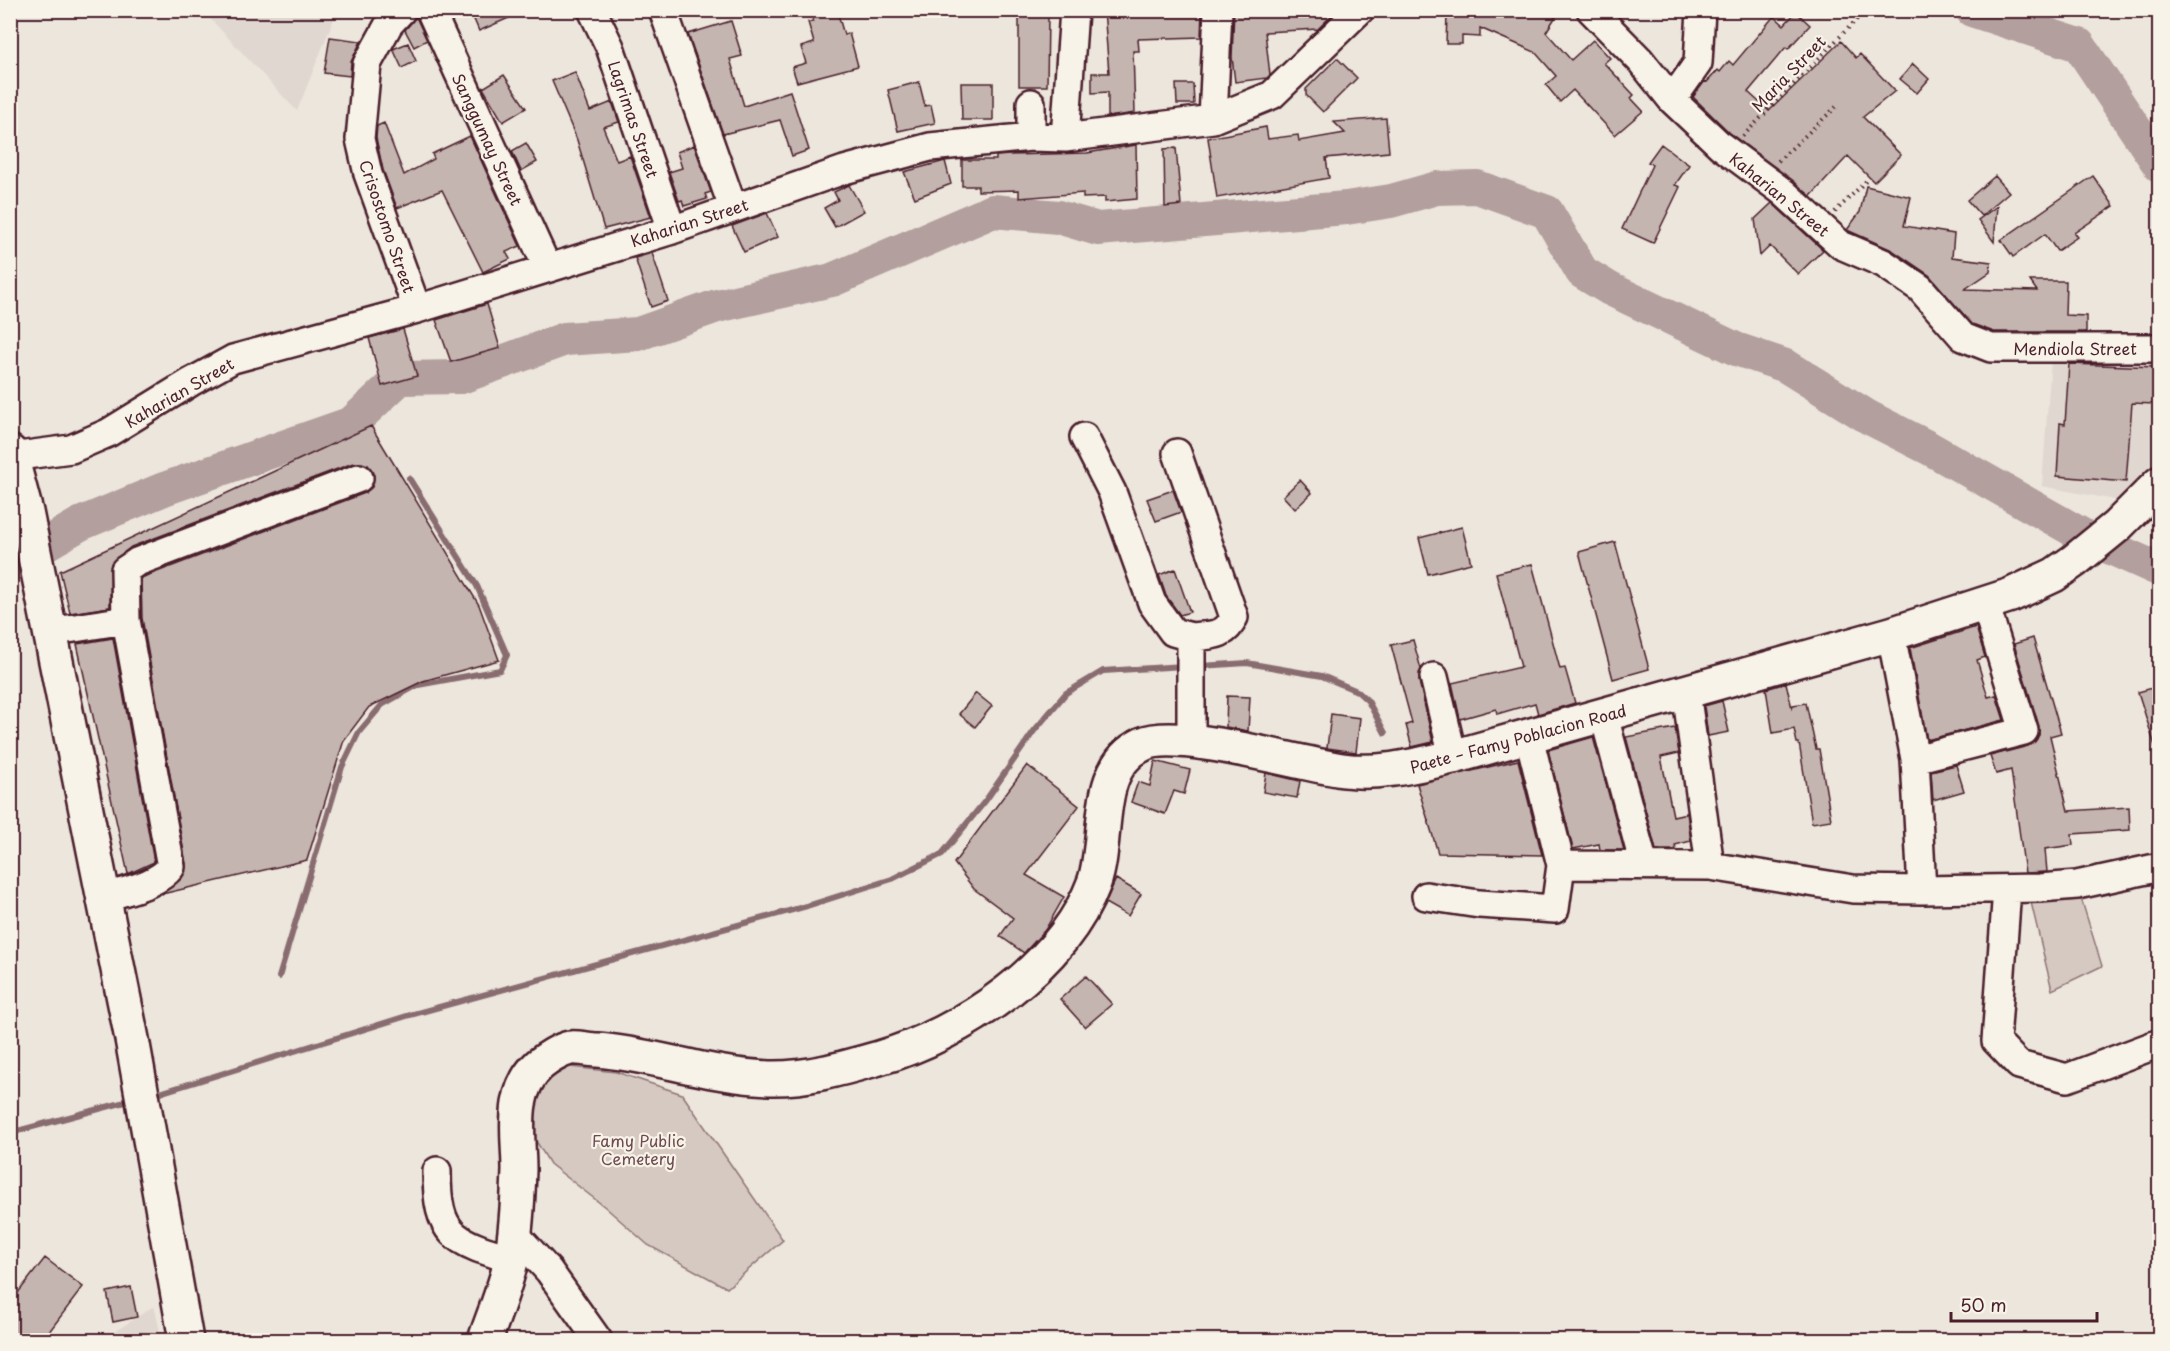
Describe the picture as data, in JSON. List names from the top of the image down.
{
  "streets": {
    "main road": ["Paete – Famy Poblacion Road"],
    "street": [
      "Lagrimas Street",
      "Sanggumay Street",
      "Kaharian Street",
      "Crisostomo Street",
      "Mendiola Street"
    ],
    "path": ["Maria Street"]
  },
  "crossings": [
    ["Maria Street", "Kaharian Street"],
    ["Lagrimas Street", "Kaharian Street"],
    ["Sanggumay Street", "Kaharian Street"],
    ["Kaharian Street", "Crisostomo Street"],
    ["Kaharian Street", "Mendiola Street"]
  ],
  "parks": ["Famy Public Cemetery"],
  "scale_bar": "50 m"
}
